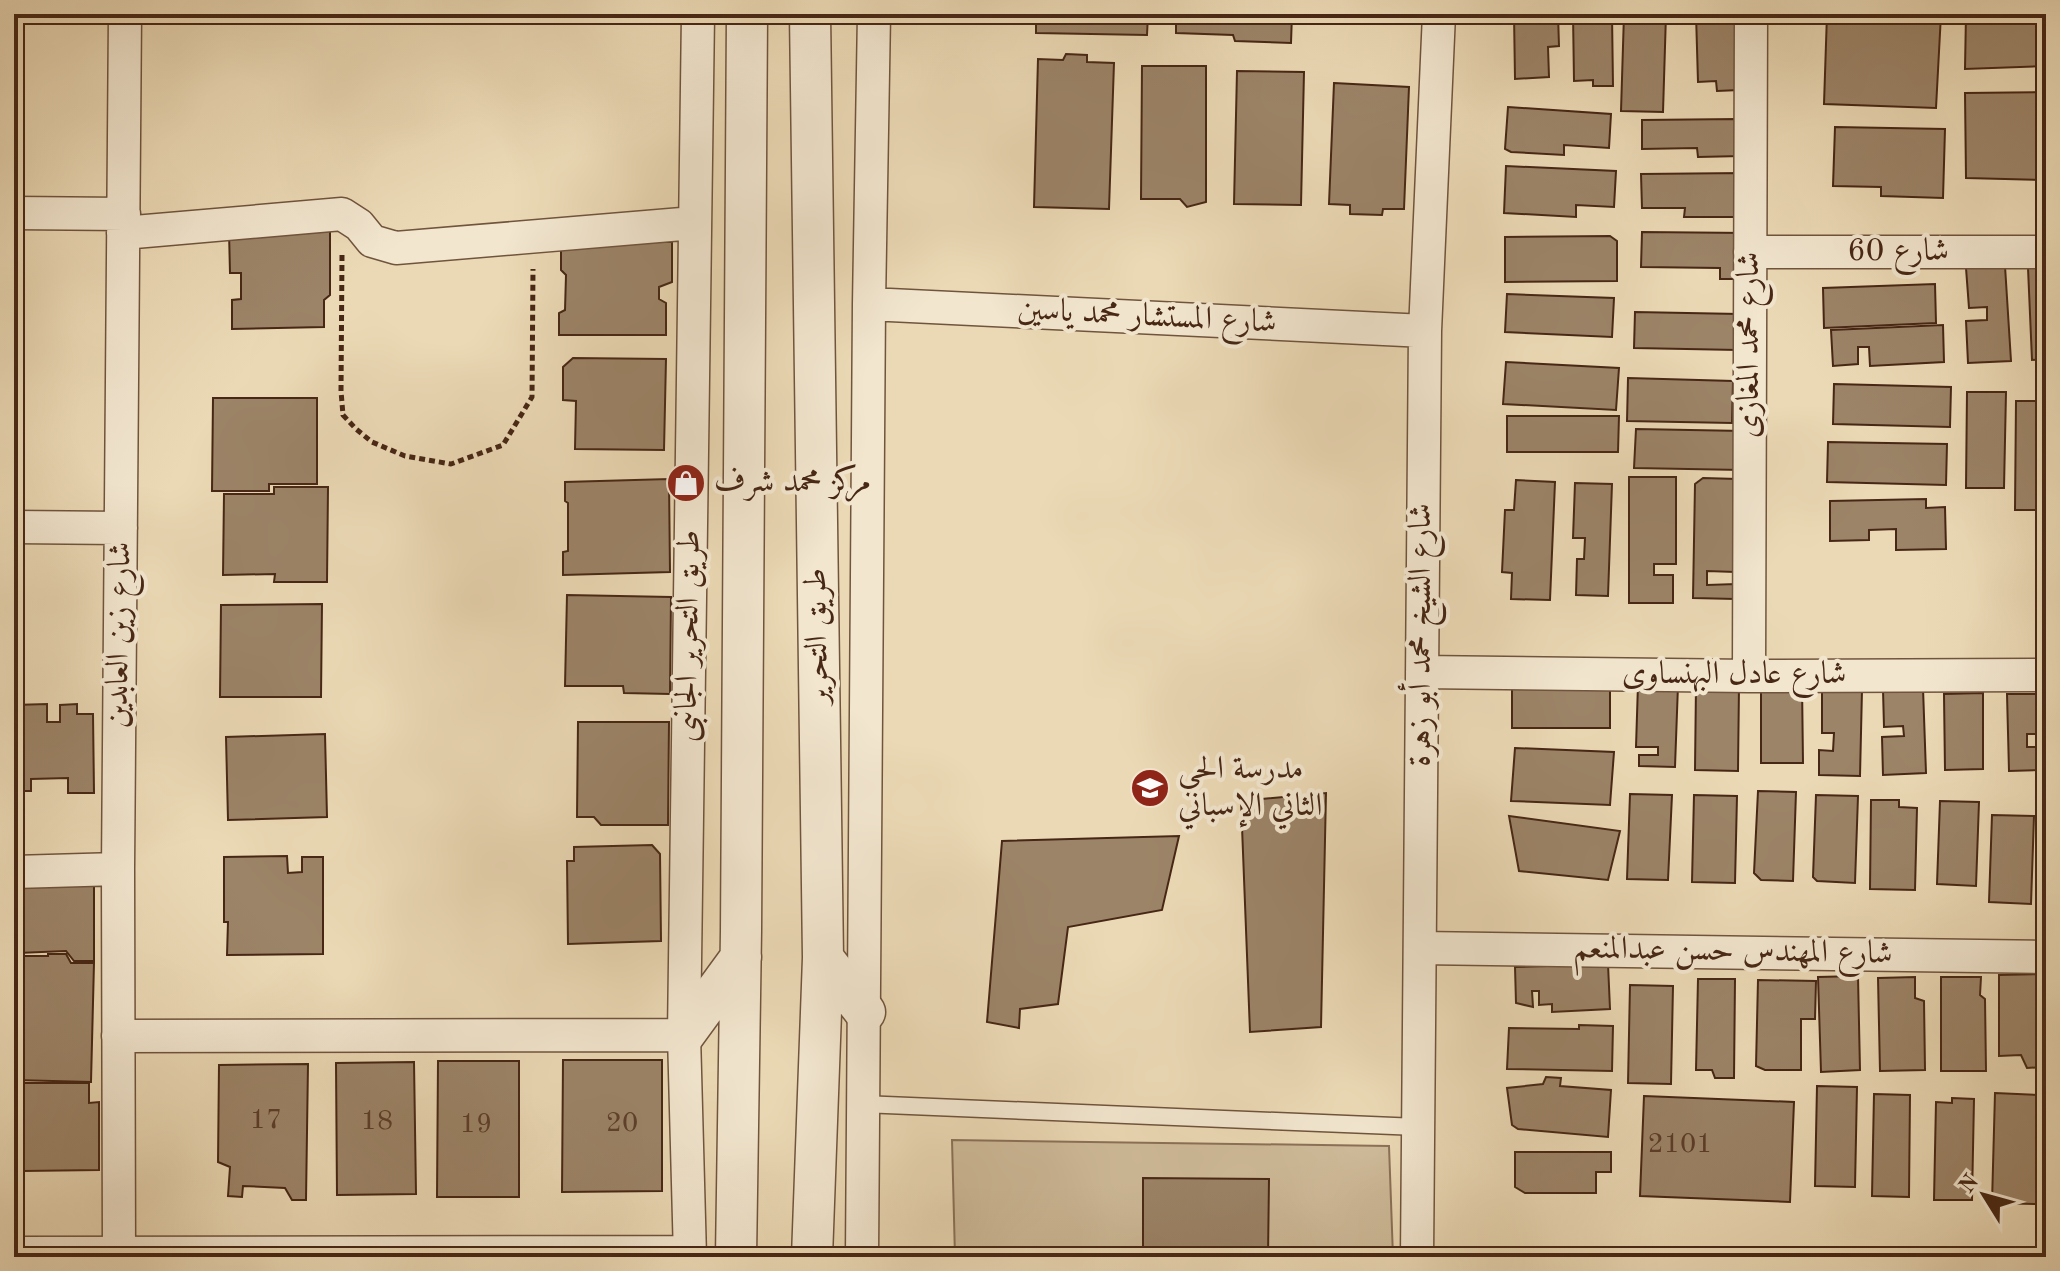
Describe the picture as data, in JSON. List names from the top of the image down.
{
  "streets": {
    "street": [
      "شارع 60",
      "شارع المستشار محمد ياسين",
      "شارع محمد المغازى",
      "شارع زين العابدين",
      "شارع الشيخ محمد أبو زهرة",
      "طريق التحرير الجانبى",
      "طريق التحرير",
      "شارع عادل البهنساوى",
      "شارع المهندس حسن عبدالمنعم"
    ]
  },
  "crossings": [
    ["شارع 60", "شارع محمد المغازى"],
    ["شارع المستشار محمد ياسين", "شارع الشيخ محمد أبو زهرة"],
    ["شارع محمد المغازى", "شارع عادل البهنساوى"],
    ["شارع الشيخ محمد أبو زهرة", "شارع عادل البهنساوى"],
    ["شارع الشيخ محمد أبو زهرة", "شارع المهندس حسن عبدالمنعم"]
  ],
  "places": {
    "shop": ["مركز محمد شرف"],
    "school or university": ["مدرسة الحي الثاني الإسباني"]
  },
  "house_numbers": [
    "17",
    "18",
    "20",
    "19",
    "2101"
  ],
  "north": "top left"
}
